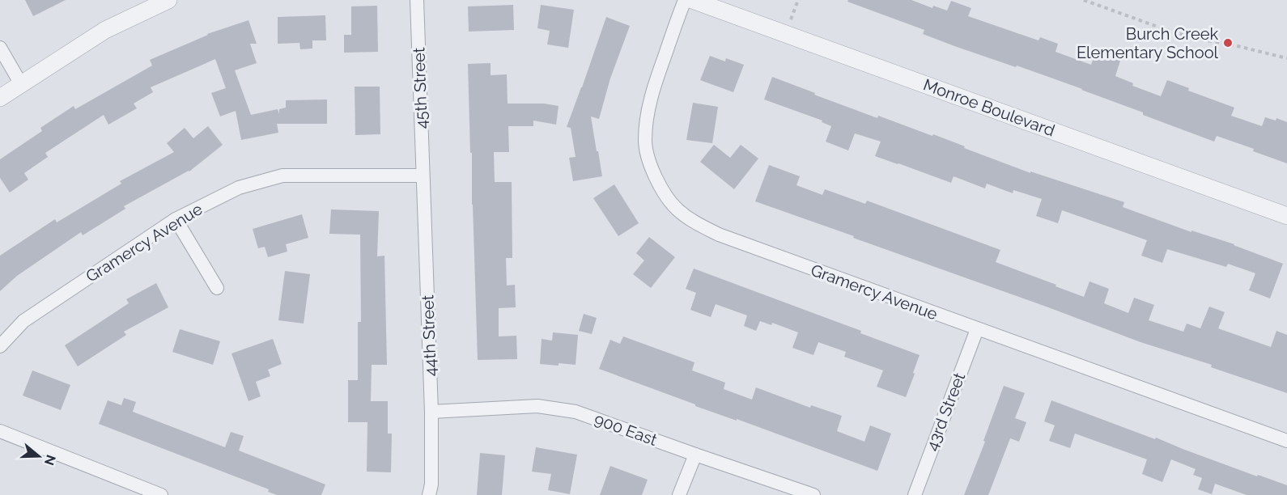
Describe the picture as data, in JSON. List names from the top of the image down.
{
  "streets": {
    "street": [
      "45th Street",
      "Monroe Boulevard",
      "Gramercy Avenue",
      "44th Street",
      "43rd Street",
      "900 East"
    ]
  },
  "crossings": [
    ["45th Street", "Gramercy Avenue"],
    ["45th Street", "44th Street"],
    ["Gramercy Avenue", "44th Street"],
    ["Gramercy Avenue", "43rd Street"],
    ["44th Street", "900 East"]
  ],
  "places": ["Burch Creek Elementary School"],
  "north": "right"
}
